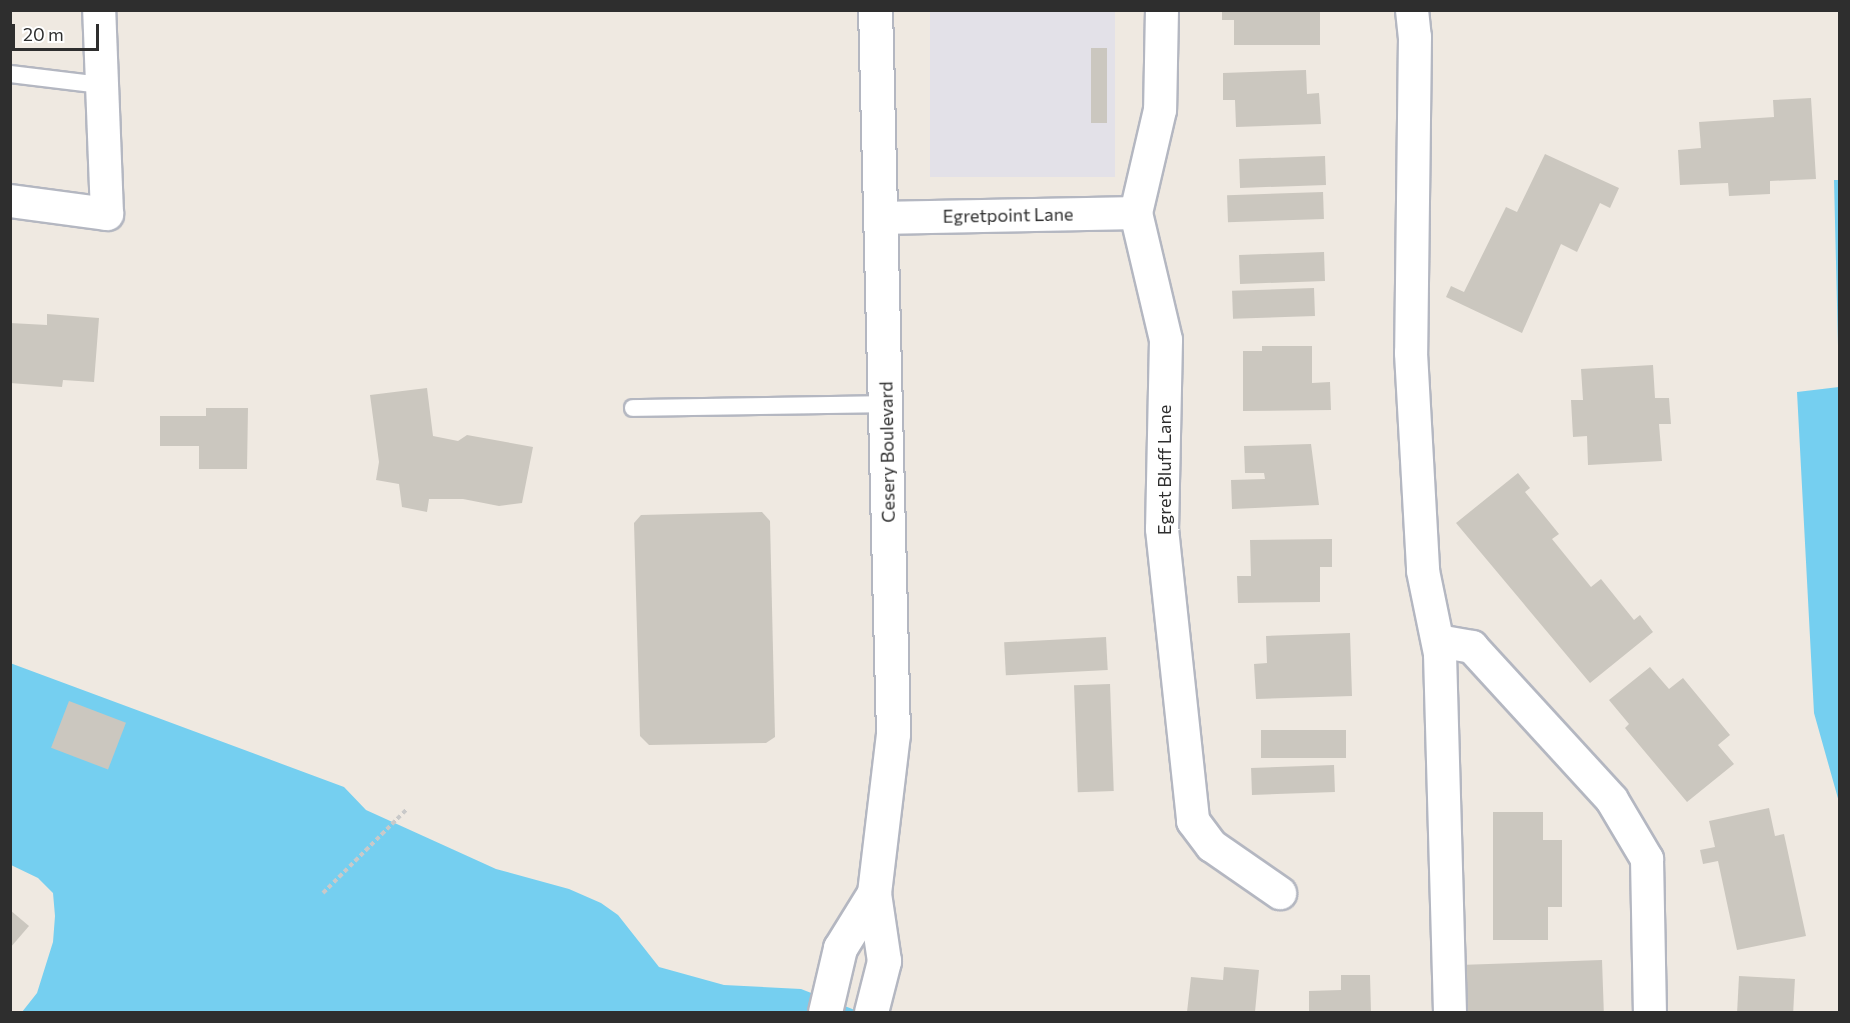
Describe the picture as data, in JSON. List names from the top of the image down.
{
  "streets": {
    "main road": ["Cesery Boulevard"],
    "street": ["Egretpoint Lane", "Egret Bluff Lane"]
  },
  "crossings": [
    ["Egretpoint Lane", "Cesery Boulevard"],
    ["Egretpoint Lane", "Egret Bluff Lane"]
  ],
  "scale_bar": "20 m"
}
